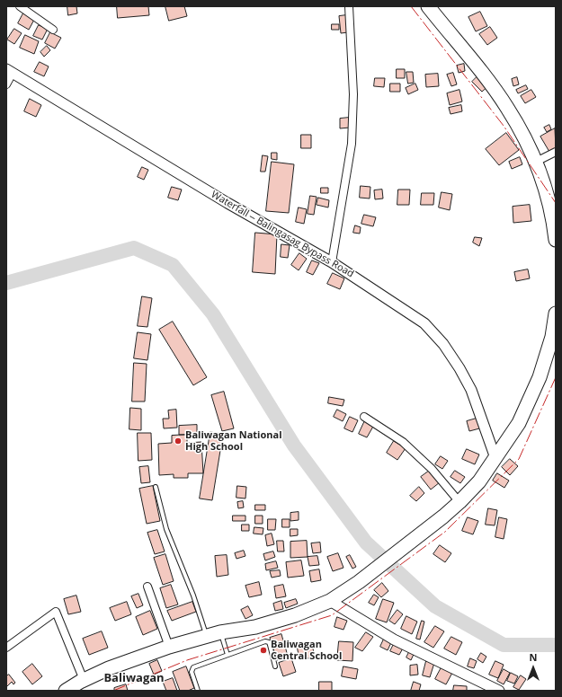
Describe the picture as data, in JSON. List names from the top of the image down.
{
  "streets": {
    "main road": ["Waterfall ‒ Balingasag Bypass Road"]
  },
  "districts": ["Baliwagan"],
  "places": ["Baliwagan National High School", "Baliwagan Central School"],
  "north": "top"
}
